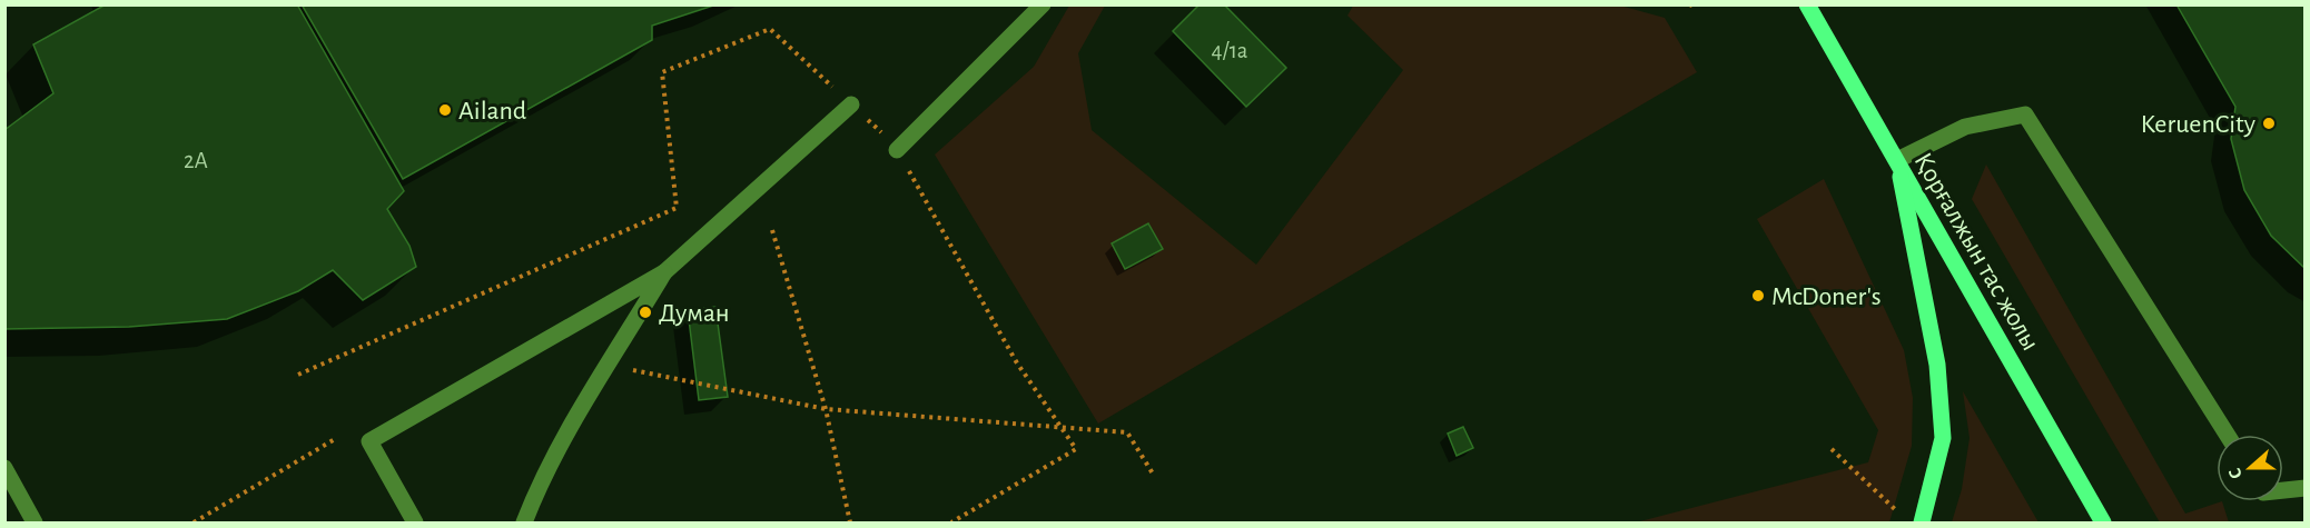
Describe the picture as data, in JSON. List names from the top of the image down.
{
  "streets": {
    "main road": ["Қорғалжын тас жолы"]
  },
  "places": [
    "Ailand",
    "KeruenCity",
    "McDoner's",
    "Думан"
  ],
  "house_numbers": ["4/1а", "2А"],
  "north": "left"
}
